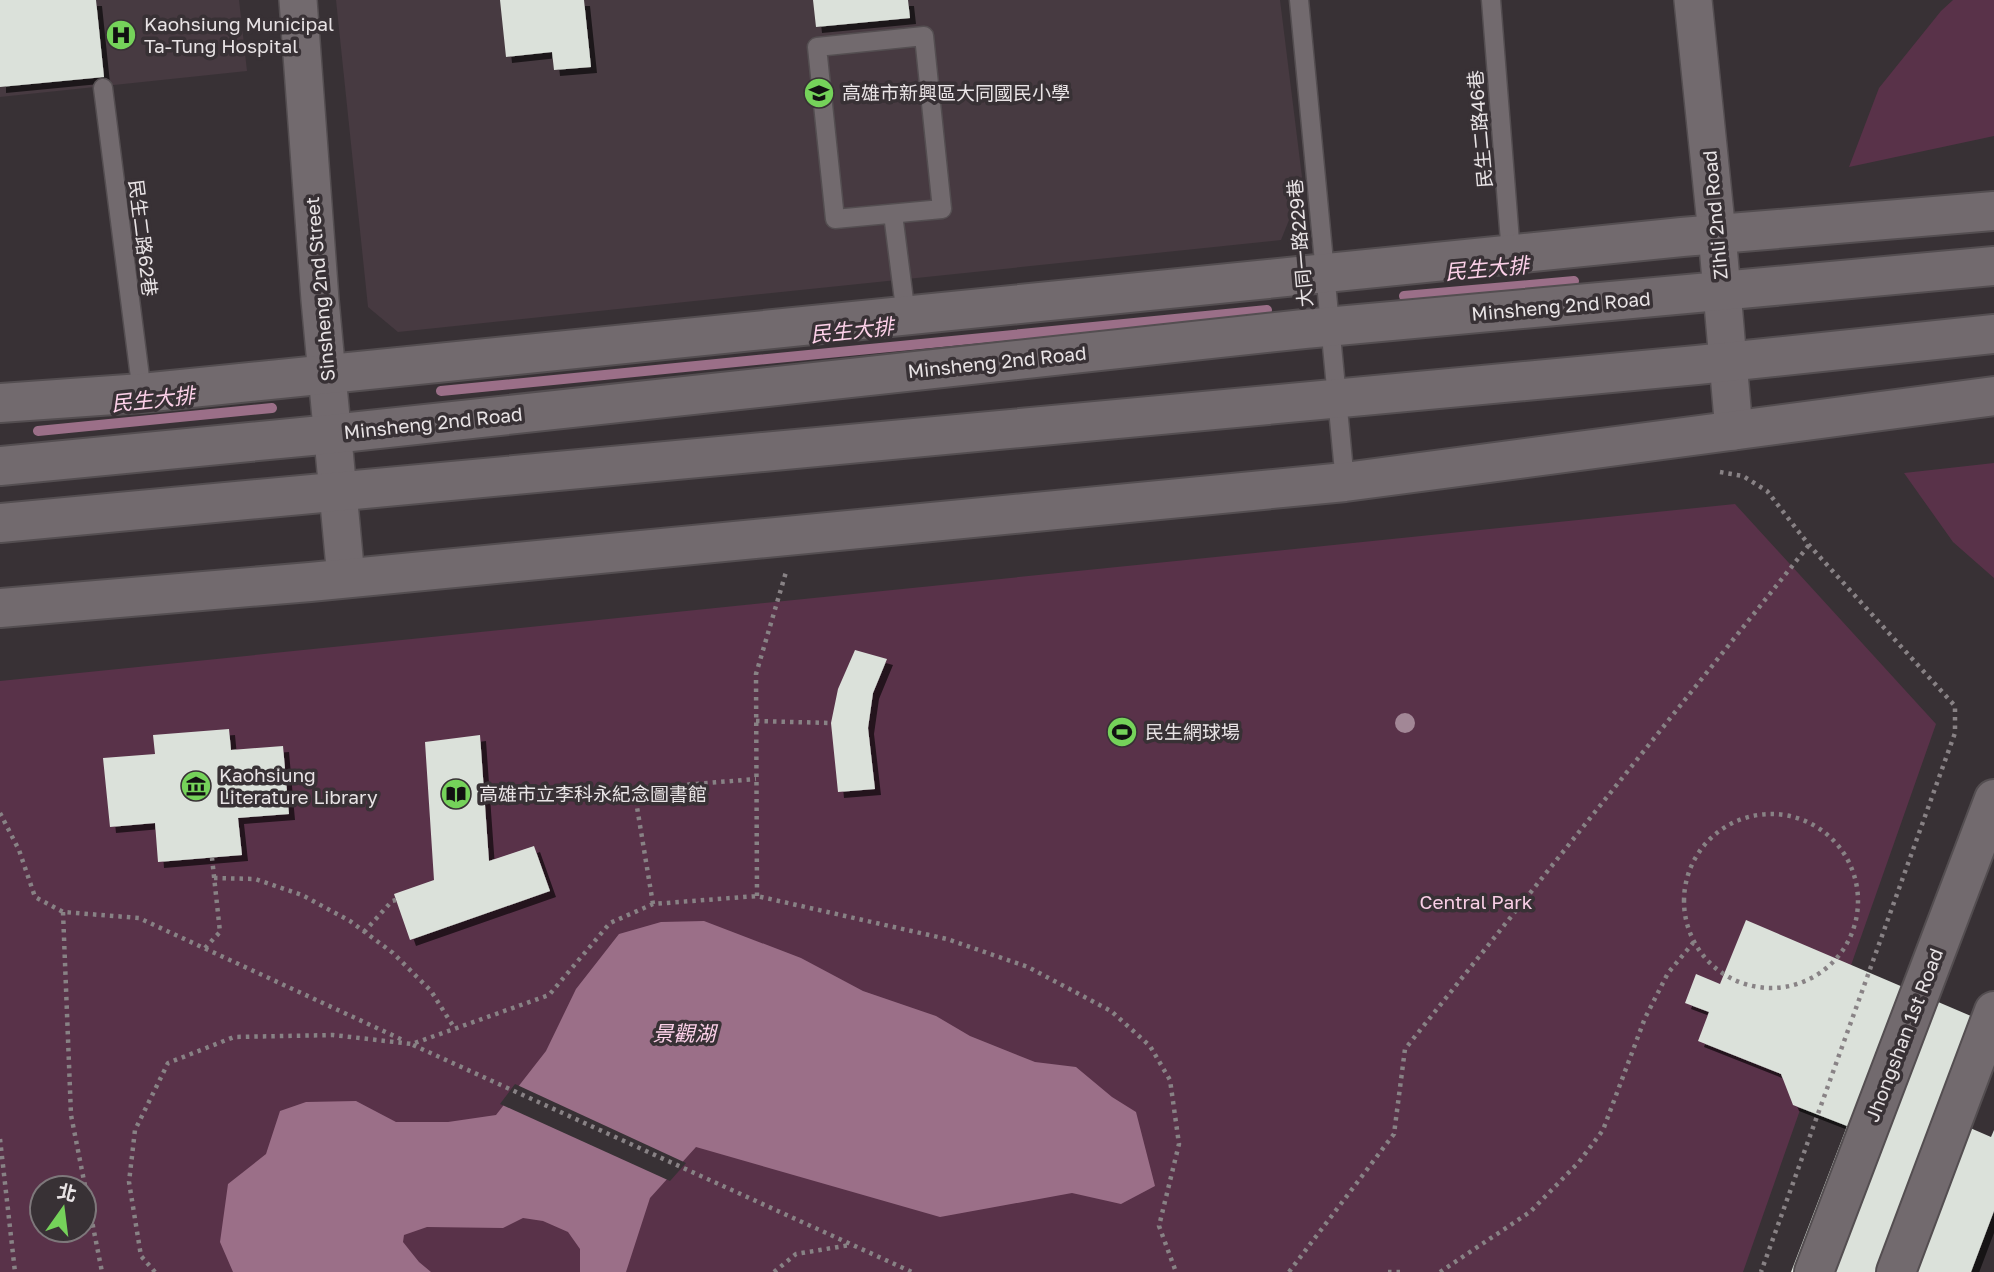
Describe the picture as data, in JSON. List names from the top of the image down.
{
  "streets": {
    "main road": ["Minsheng 2nd Road", "Jhongshan 1st Road"],
    "street": ["Zihli 2nd Road", "Sinsheng 2nd Street"],
    "lane": ["民生二路46巷", "民生二路62巷", "大同一路229巷"]
  },
  "crossings": [
    ["Zihli 2nd Road", "Minsheng 2nd Road"],
    ["大同一路229巷", "Minsheng 2nd Road"],
    ["Sinsheng 2nd Street", "Minsheng 2nd Road"]
  ],
  "water": ["民生大排", "景觀湖"],
  "parks": ["Central Park"],
  "places": {
    "hospital": ["Kaohsiung Municipal Ta-Tung Hospital"],
    "school or university": ["高雄市新興區大同國民小學"],
    "sports": ["民生網球場"],
    "museum": ["Kaohsiung Literature Library"],
    "library": ["高雄市立李科永紀念圖書館"]
  },
  "north": "top"
}
